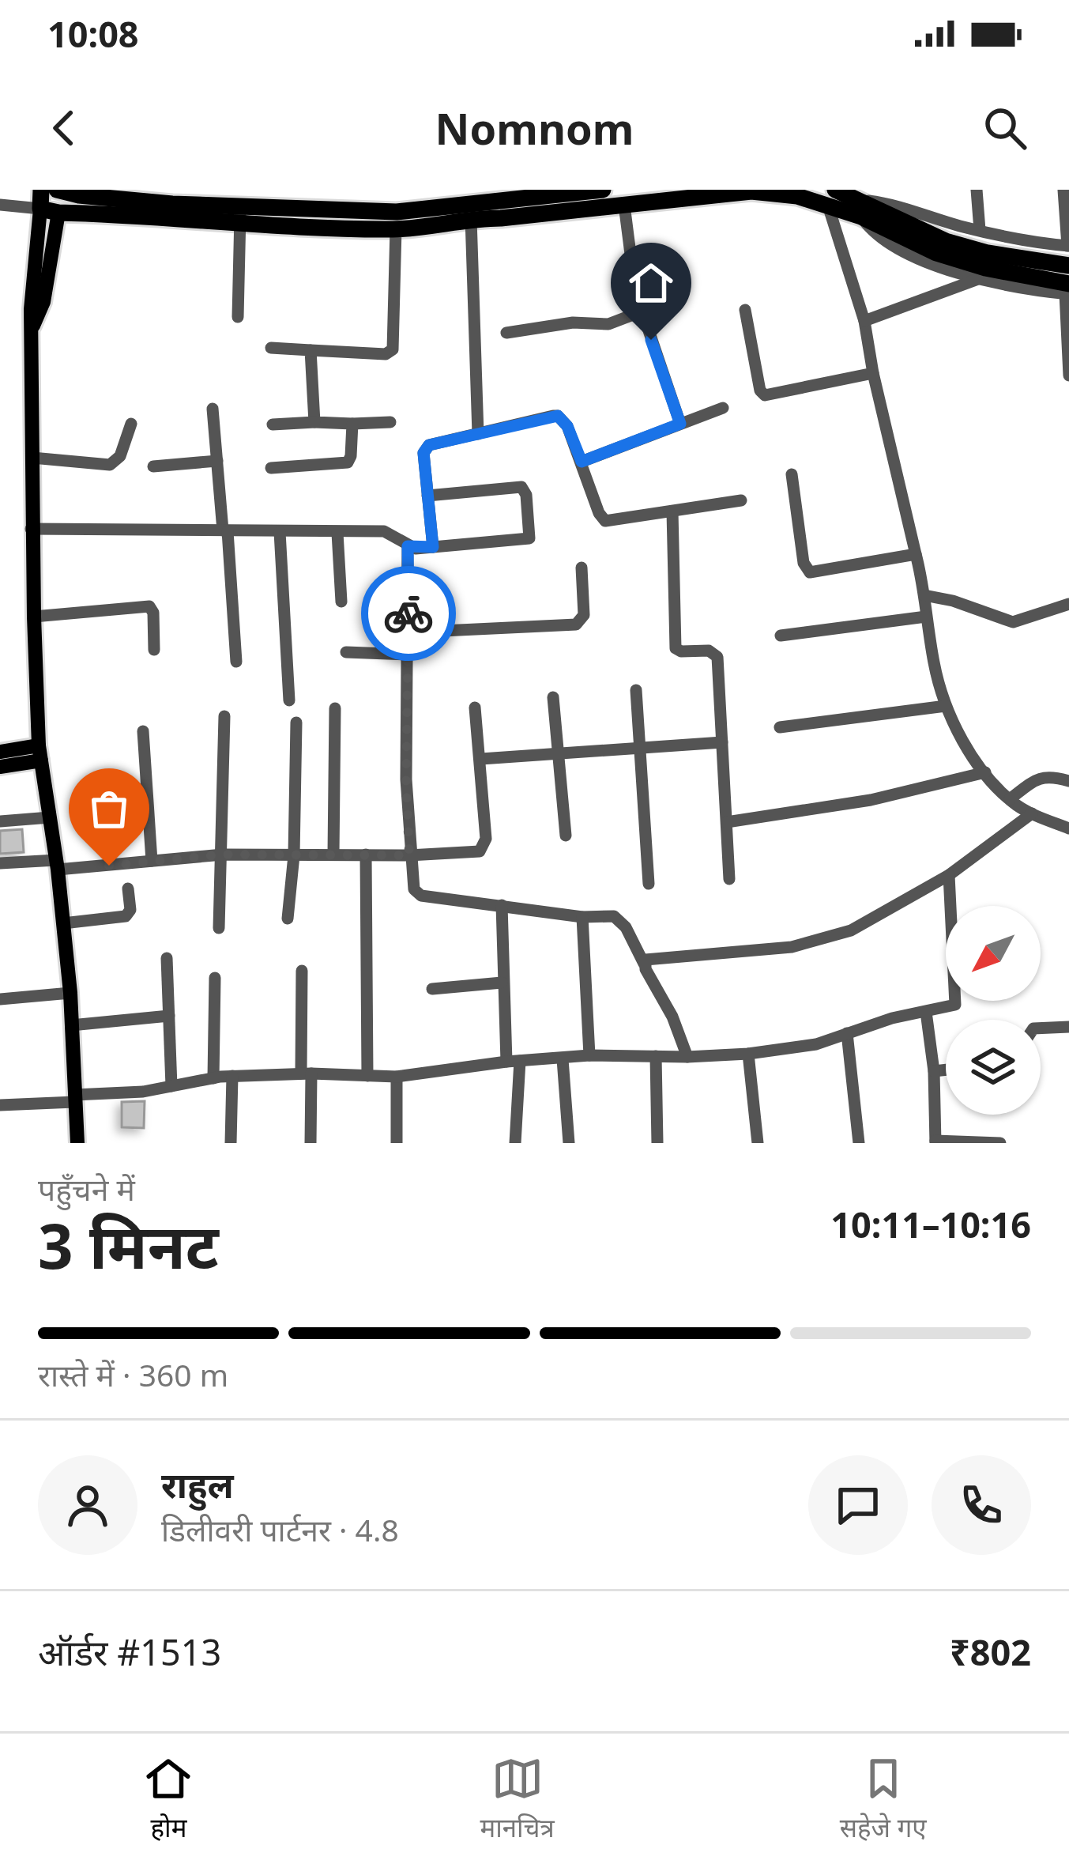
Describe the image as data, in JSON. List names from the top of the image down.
{
  "north": "bottom left",
  "page": {
    "status": "10:08",
    "header": "Nomnom",
    "heading": ["3 मिनट", "पहुँचने में", "10:11–10:16"],
    "panel": [
      "राहुल",
      "डिलीवरी पार्टनर · 4.8",
      "ऑर्डर #1513",
      "₹802"
    ],
    "bar": "रास्ते में · 360 m",
    "tabs": ["होम", "मानचित्र", "सहेजे गए"]
  }
}
